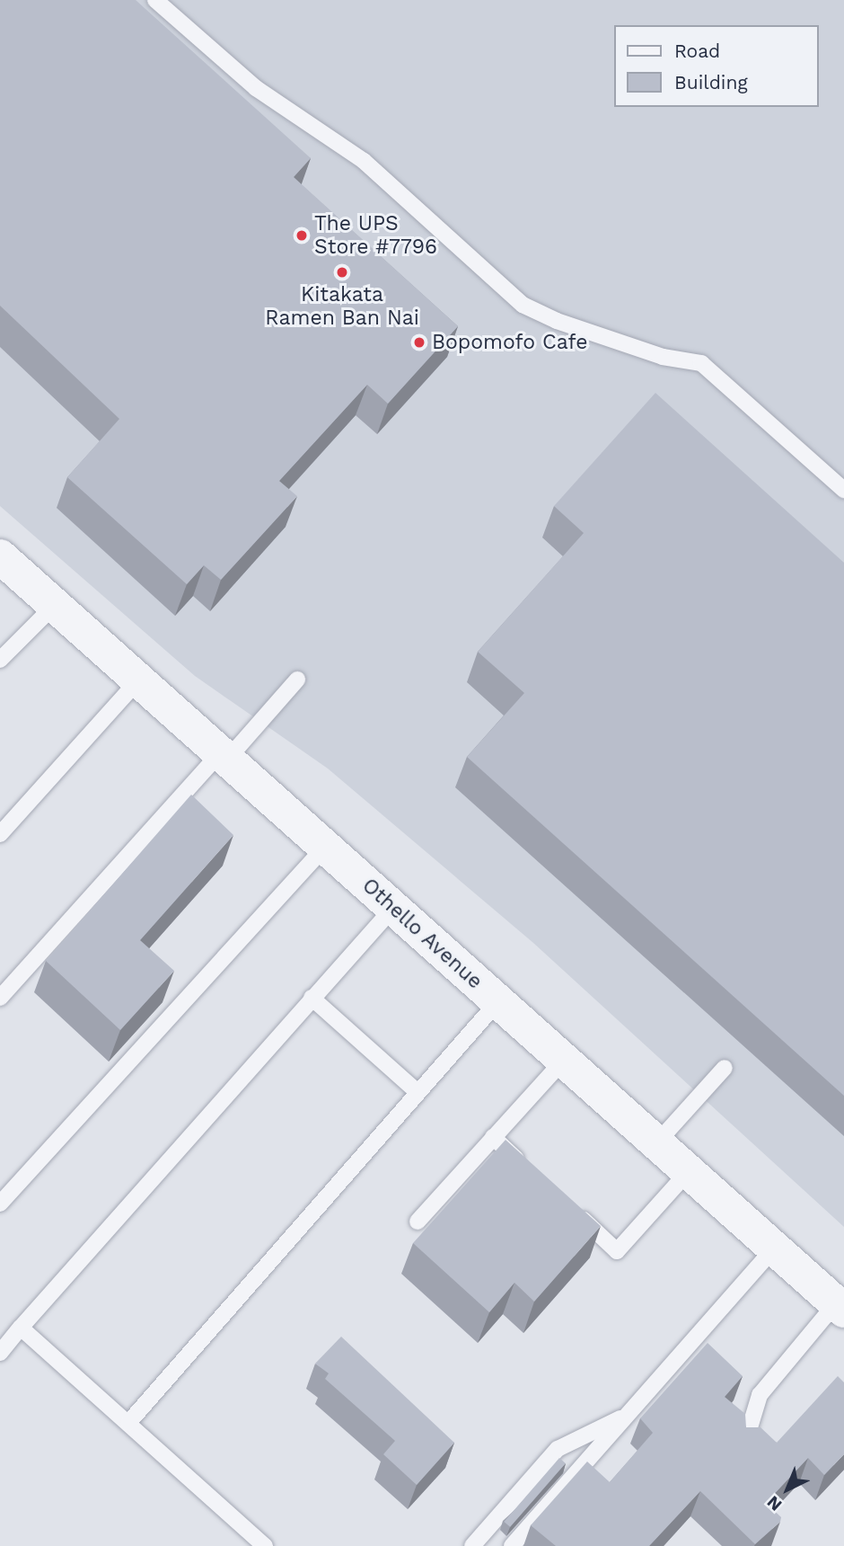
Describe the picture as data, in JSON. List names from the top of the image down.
{
  "streets": {
    "street": ["Othello Avenue"]
  },
  "places": ["The UPS Store #7796", "Kitakata Ramen Ban Nai", "Bopomofo Cafe"],
  "legend": ["Road", "Building"],
  "north": "bottom left"
}
